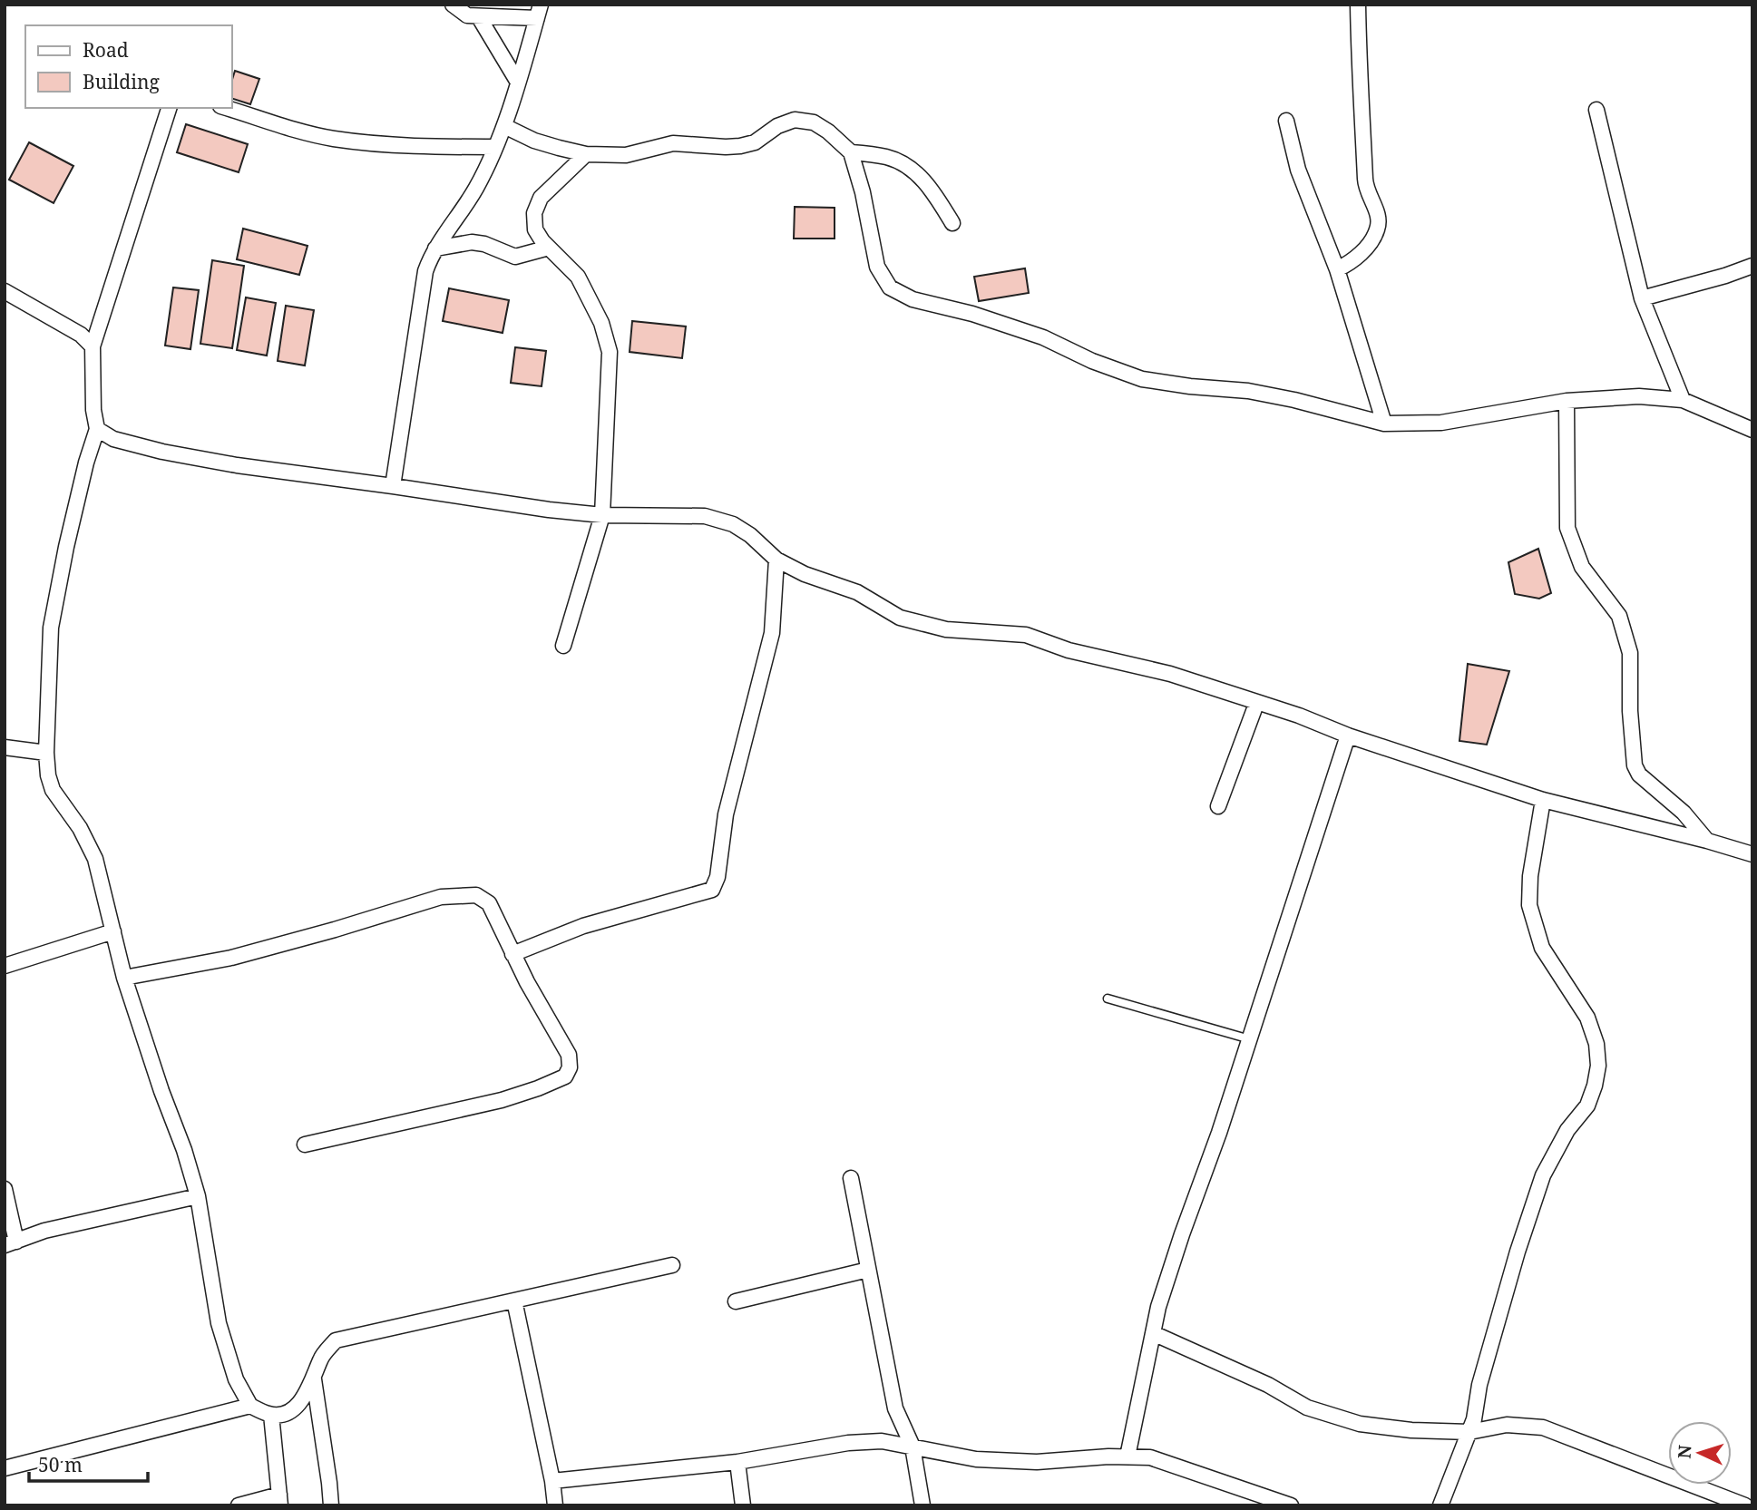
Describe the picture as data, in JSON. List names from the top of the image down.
{
  "legend": ["Road", "Building"],
  "scale_bar": "50 m",
  "north": "left"
}
